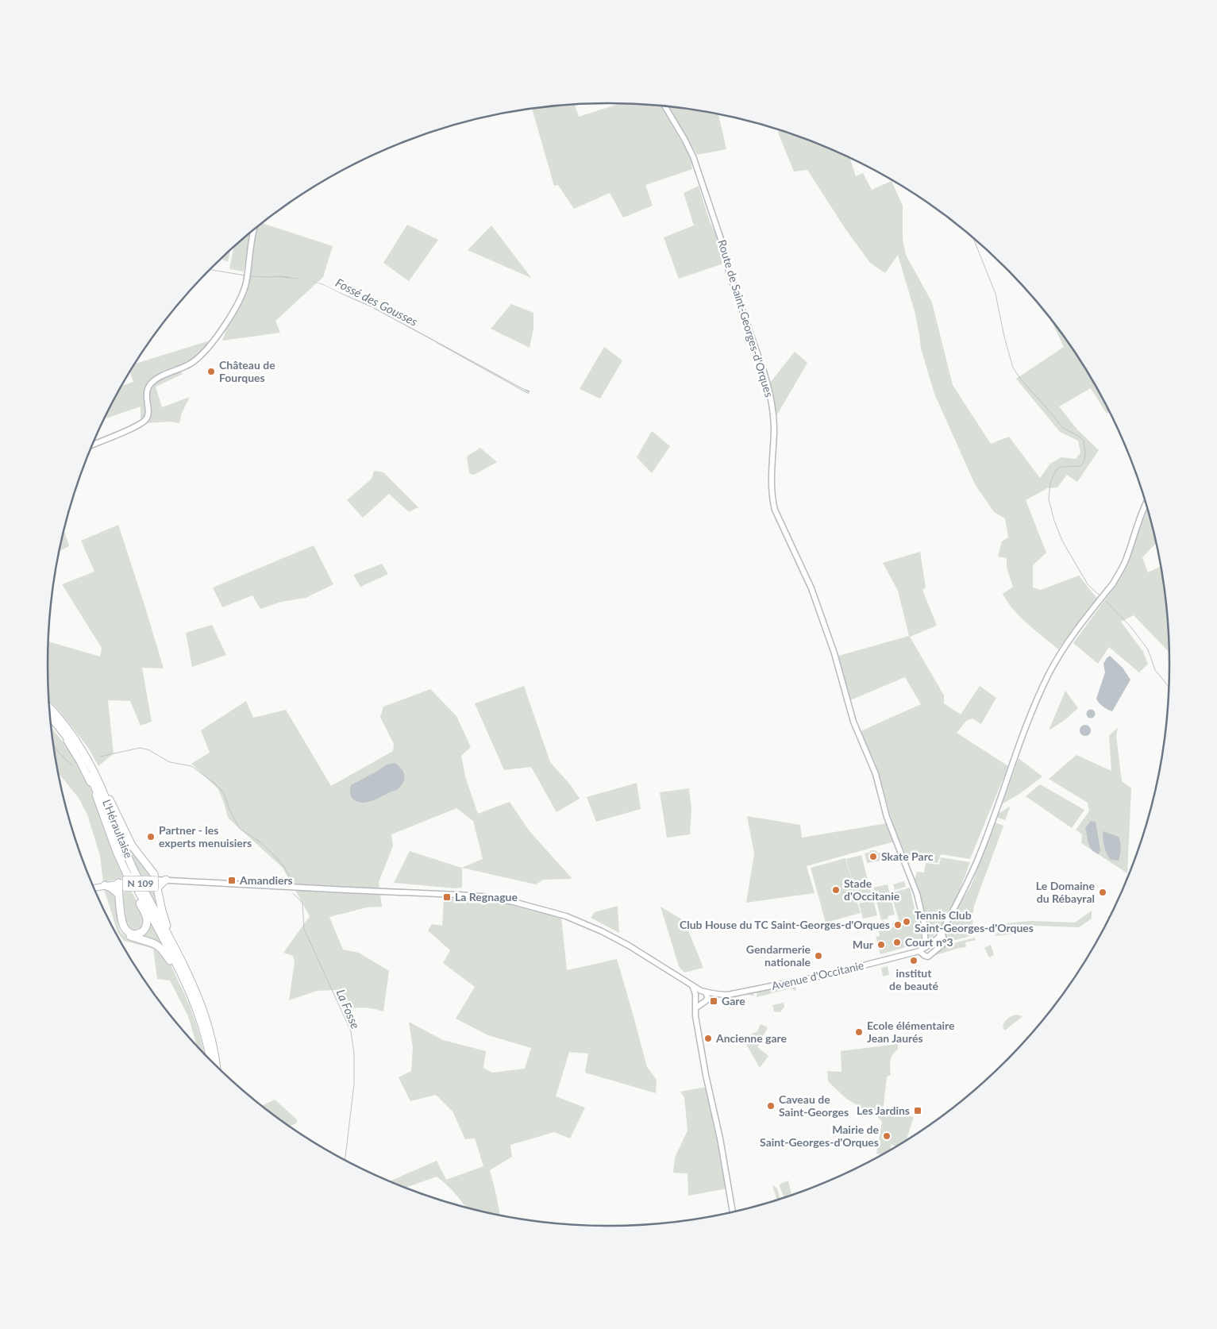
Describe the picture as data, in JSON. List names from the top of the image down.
{
  "streets": {
    "highway": ["L'Héraultaise", "N 109"],
    "street": ["Route de Saint-Georges-d'Orques", "Avenue d'Occitanie"]
  },
  "crossings": [
    ["Route de Saint-Georges-d'Orques", "Avenue d'Occitanie"]
  ],
  "water": ["Fossé des Gousses", "La Fosse"],
  "places": {
    "other": [
      "Château de Fourques",
      "Partner - les experts menuisiers",
      "Skate Parc",
      "Stade d'Occitanie",
      "Le Domaine du Rébayral",
      "Tennis Club Saint-Georges-d'Orques",
      "Club House du TC Saint-Georges-d'Orques",
      "Court n°3",
      "Mur",
      "Gendarmerie nationale",
      "institut de beauté",
      "Ecole élémentaire Jean Jaurés",
      "Ancienne gare",
      "Caveau de Saint-Georges",
      "Mairie de Saint-Georges-d'Orques"
    ],
    "transit": [
      "Amandiers",
      "La Regnague",
      "Gare",
      "Les Jardins"
    ]
  }
}
